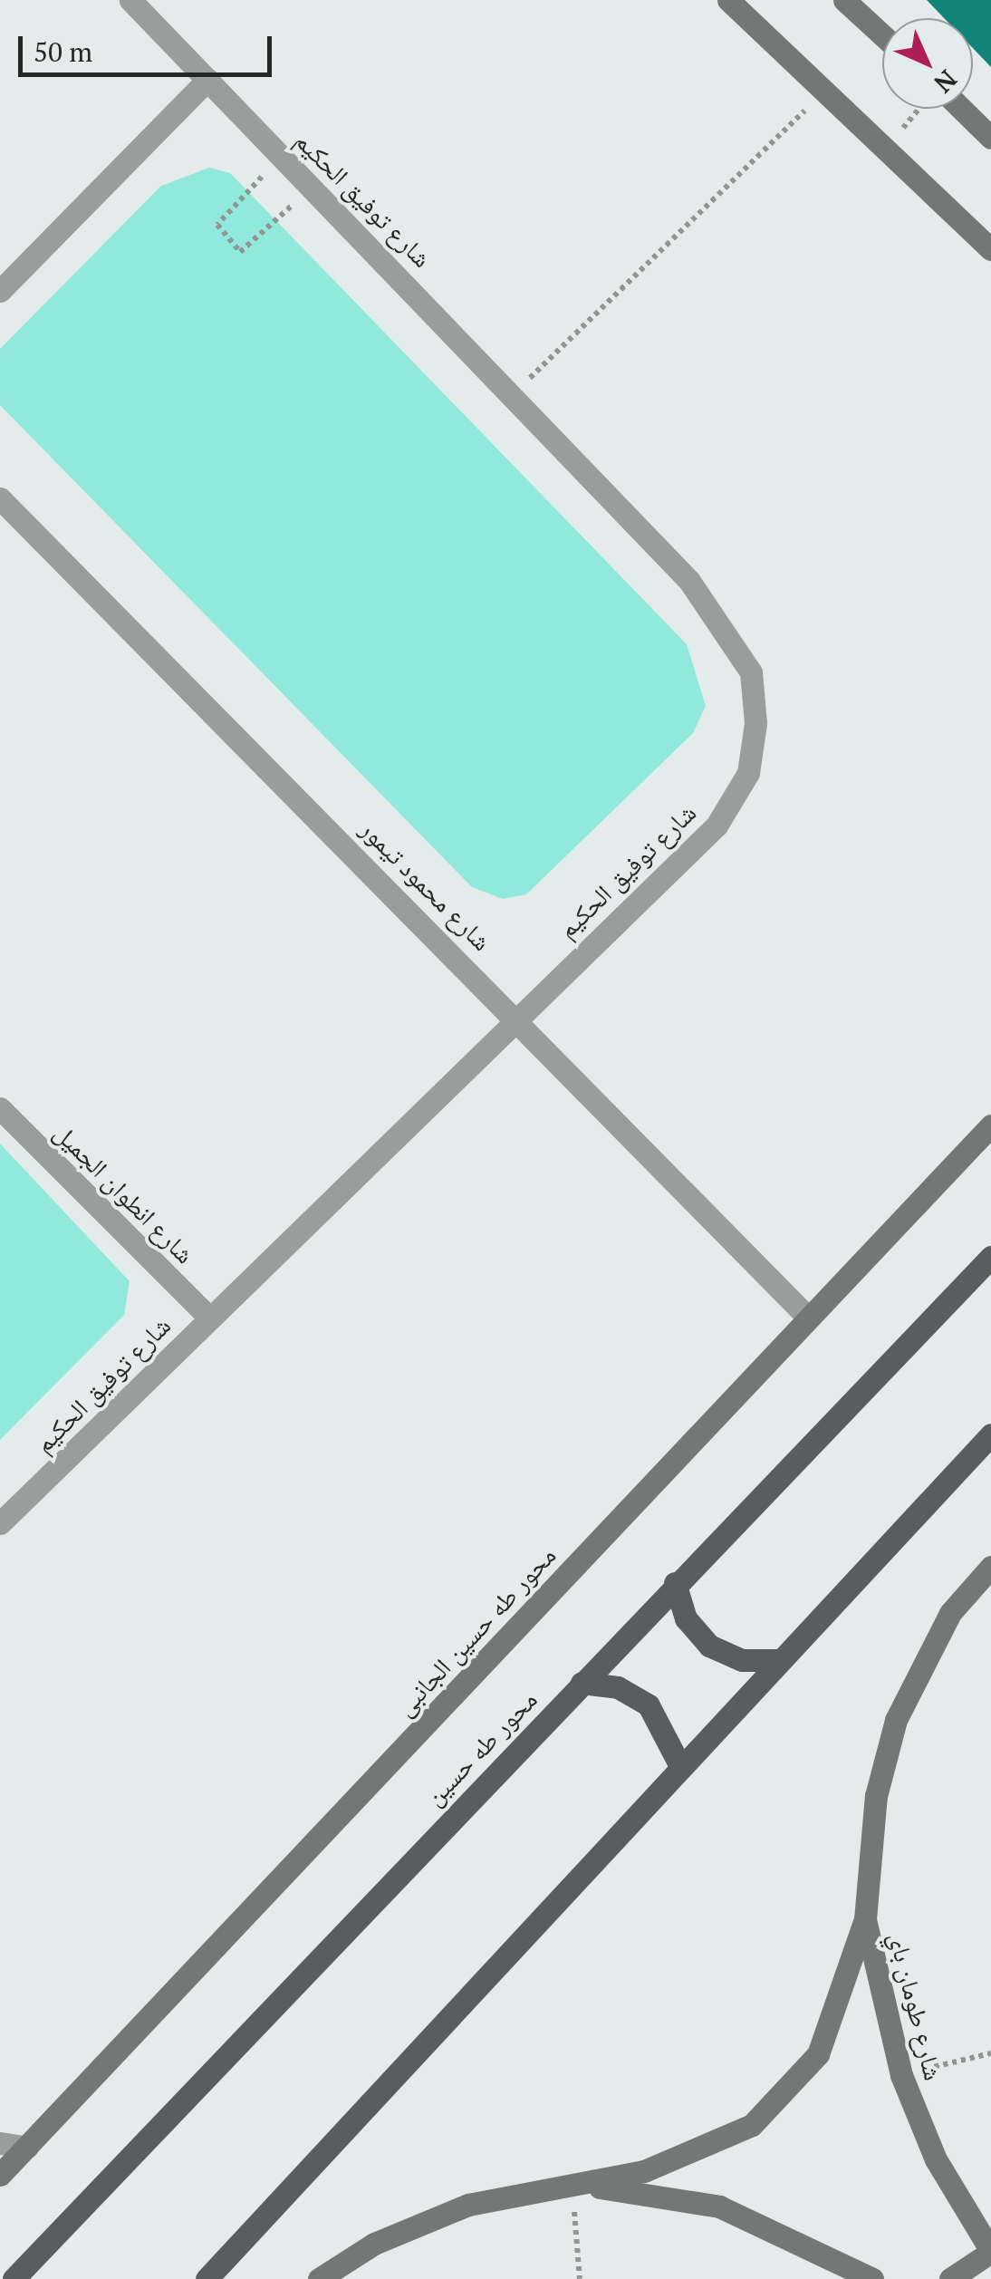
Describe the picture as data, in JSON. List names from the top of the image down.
{
  "streets": {
    "main road": ["محور طه حسين"],
    "street": [
      "شارع توفيق الحكيم",
      "شارع محمود تيمور",
      "شارع انطوان الجميل",
      "محور طه حسين الجانبى",
      "شارع طومان باي"
    ]
  },
  "crossings": [
    ["شارع توفيق الحكيم", "شارع محمود تيمور"],
    ["شارع توفيق الحكيم", "شارع انطوان الجميل"],
    ["شارع محمود تيمور", "محور طه حسين الجانبى"]
  ],
  "scale_bar": "50 m",
  "north": "bottom right"
}
